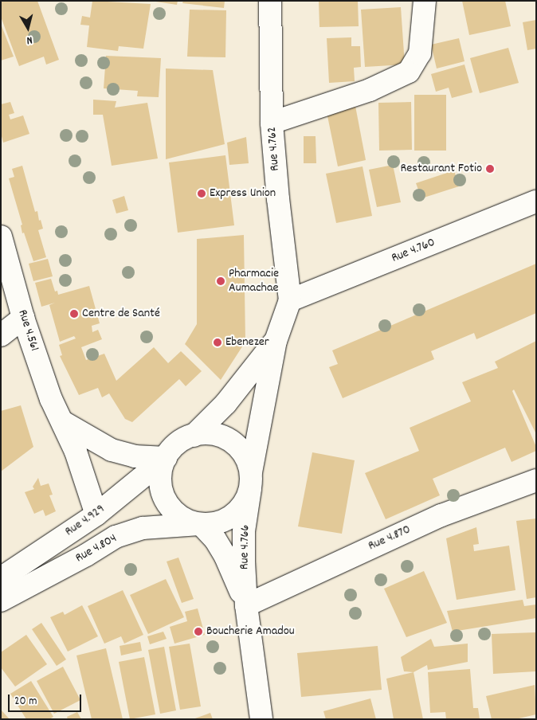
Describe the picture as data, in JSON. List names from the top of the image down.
{
  "streets": {
    "main road": [
      "Rue 4.762",
      "Rue 4.760",
      "Rue 4.561",
      "Rue 4.929",
      "Rue 4.870",
      "Rue 4.766",
      "Rue 4.804"
    ]
  },
  "crossings": [
    ["Rue 4.762", "Rue 4.760"],
    ["Rue 4.561", "Rue 4.929"],
    ["Rue 4.929", "Rue 4.766"],
    ["Rue 4.929", "Rue 4.804"],
    ["Rue 4.870", "Rue 4.766"],
    ["Rue 4.766", "Rue 4.804"]
  ],
  "places": [
    "Restaurant Fotio",
    "Express Union",
    "Pharmacie Aumachae",
    "Centre de Santé",
    "Ebenezer",
    "Boucherie Amadou"
  ],
  "scale_bar": "20 m",
  "north": "bottom"
}
